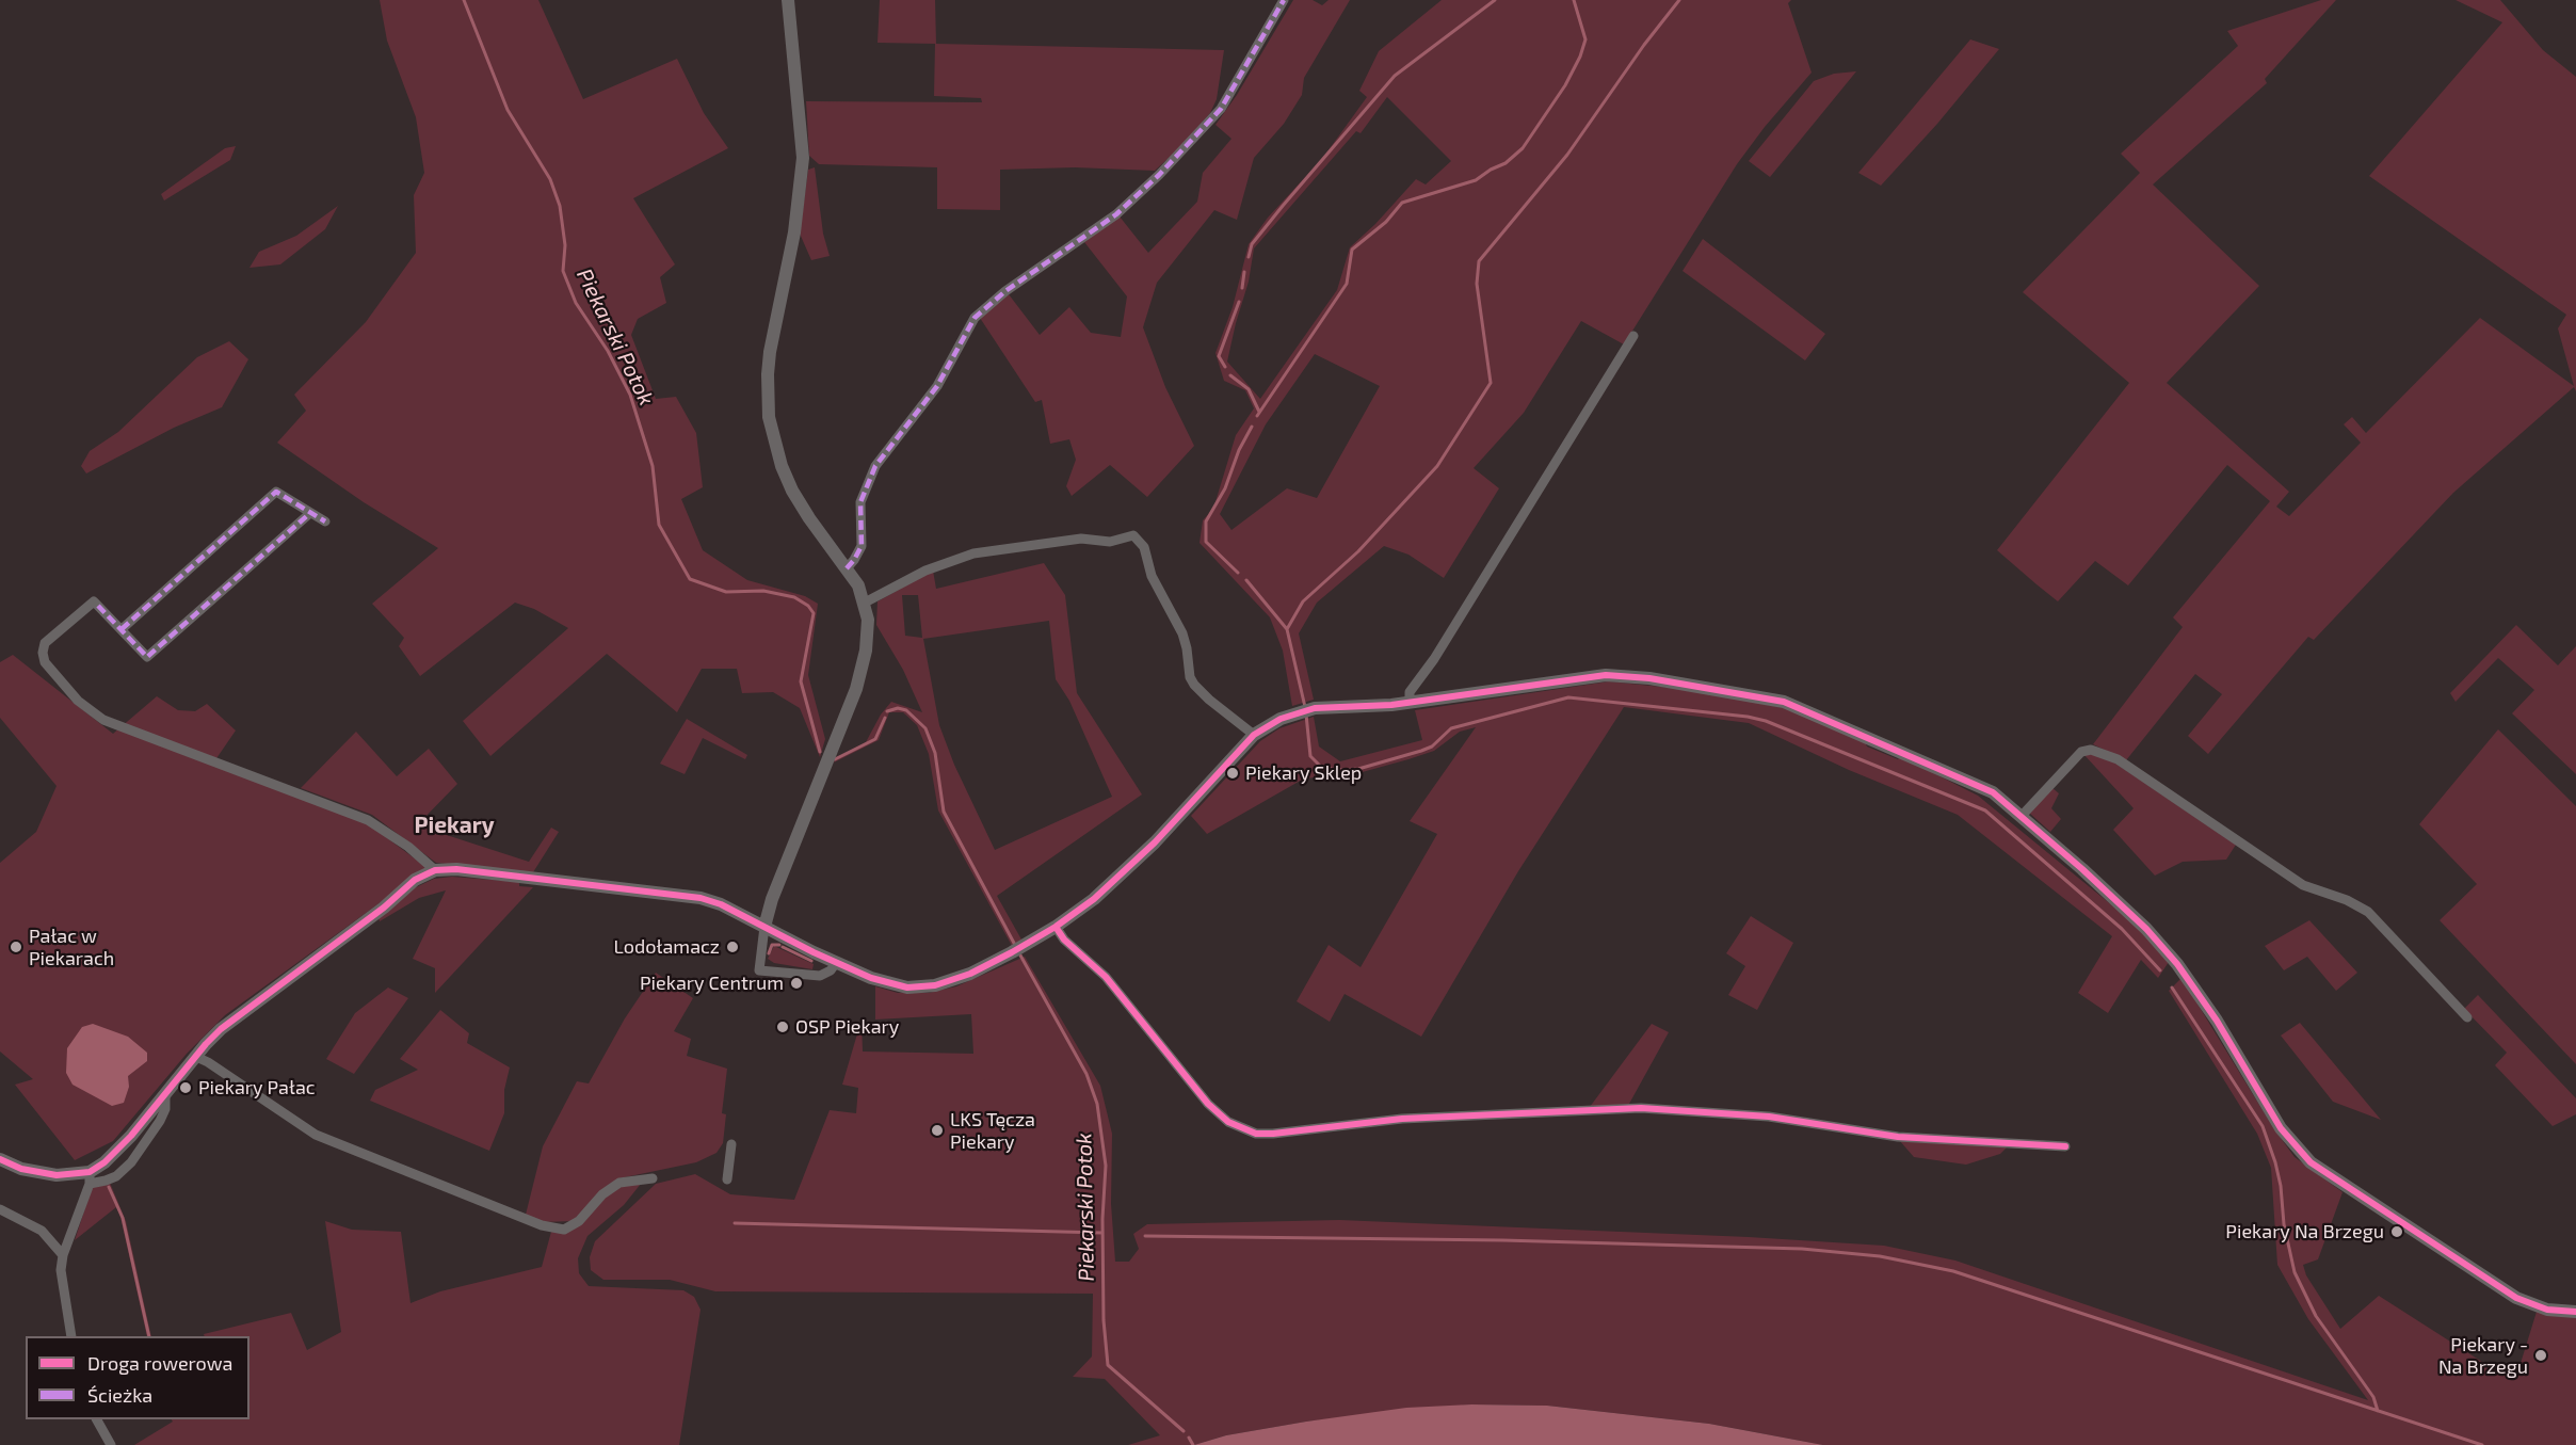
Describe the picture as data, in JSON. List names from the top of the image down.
{
  "districts": ["Piekary"],
  "water": ["Piekarski Potok"],
  "places": [
    "Piekary Sklep",
    "Pałac w Piekarach",
    "Lodołamacz",
    "Piekary Centrum",
    "OSP Piekary",
    "Piekary Pałac",
    "LKS Tęcza Piekary",
    "Piekary Na Brzegu",
    "Piekary - Na Brzegu"
  ],
  "legend": ["Droga rowerowa", "Ścieżka"]
}
